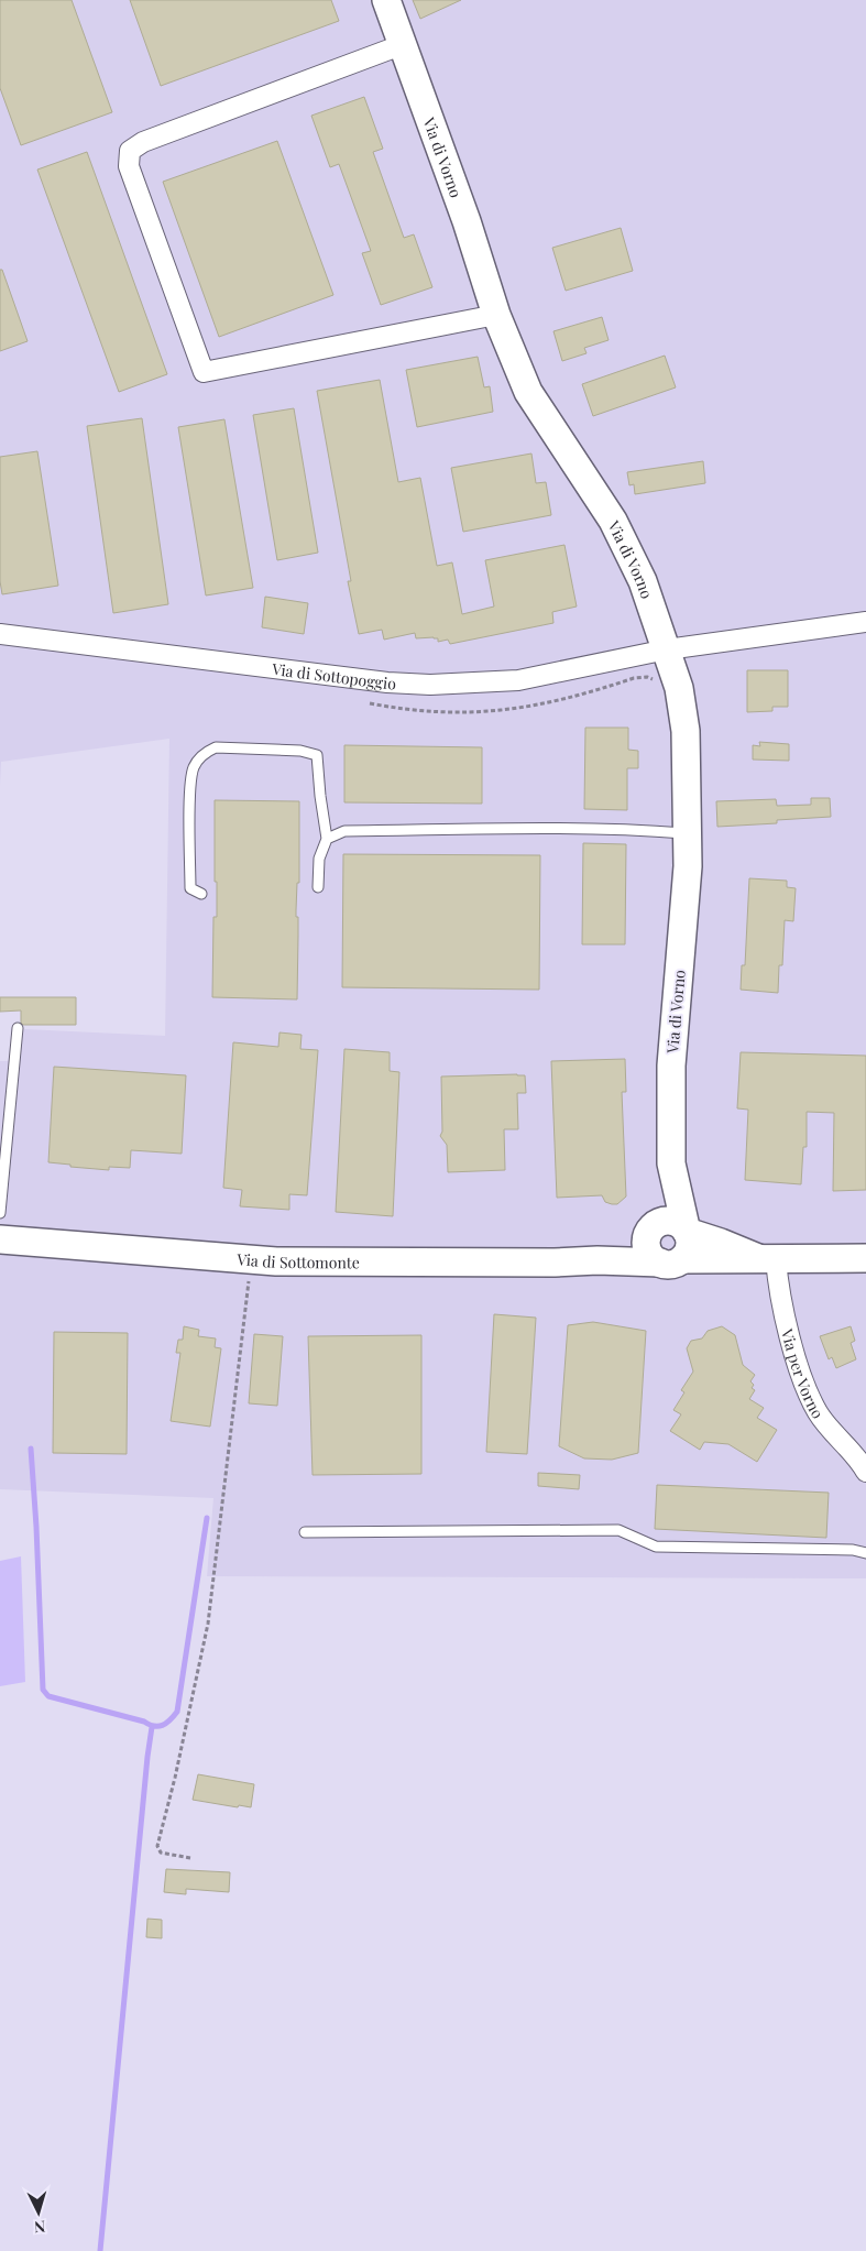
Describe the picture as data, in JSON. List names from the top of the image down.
{
  "streets": {
    "street": [
      "Via di Vorno",
      "Via di Sottopoggio",
      "Via di Sottomonte",
      "Via per Vorno"
    ]
  },
  "crossings": [
    ["Via di Vorno", "Via di Sottopoggio"],
    ["Via di Vorno", "Via di Sottomonte"],
    ["Via di Sottomonte", "Via per Vorno"]
  ],
  "north": "bottom"
}
